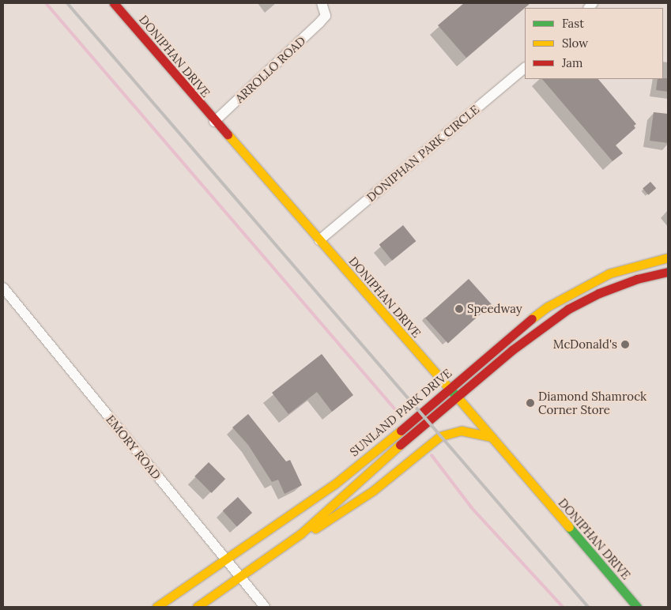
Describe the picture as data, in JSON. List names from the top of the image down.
{
  "streets": {
    "main road": ["DONIPHAN DRIVE", "SUNLAND PARK DRIVE"],
    "street": ["ARROLLO ROAD", "DONIPHAN PARK CIRCLE", "EMORY ROAD"]
  },
  "crossings": [
    ["DONIPHAN DRIVE", "ARROLLO ROAD"],
    ["DONIPHAN DRIVE", "DONIPHAN PARK CIRCLE"],
    ["DONIPHAN DRIVE", "SUNLAND PARK DRIVE"],
    ["SUNLAND PARK DRIVE", "EMORY ROAD"]
  ],
  "places": ["Speedway", "McDonald's", "Diamond Shamrock Corner Store"],
  "legend": ["Fast", "Slow", "Jam"]
}
